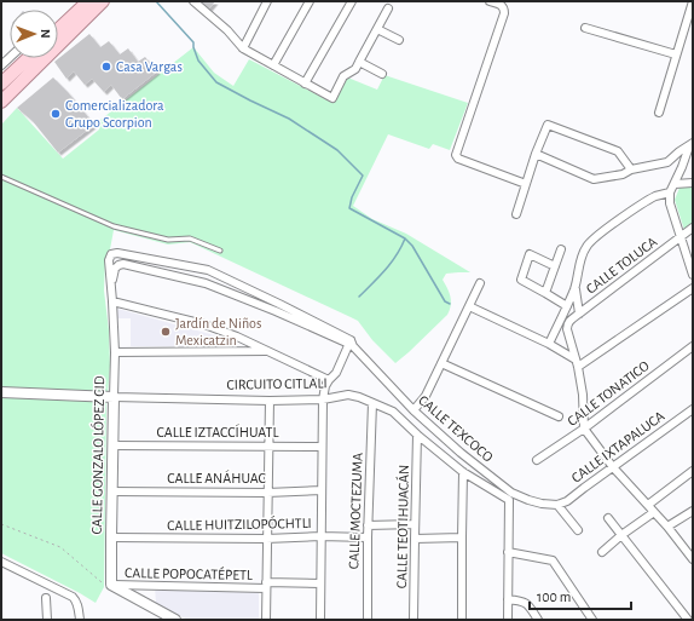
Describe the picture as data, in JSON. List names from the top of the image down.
{
  "streets": {
    "street": [
      "CALLE TOLUCA",
      "CIRCUITO CITLALI",
      "CALLE TONATICO",
      "CALLE TEXCOCO",
      "CALLE IZTACCÍHUATL",
      "CALLE IXTAPALUCA",
      "CALLE GONZALO LÓPEZ CID",
      "CALLE ANÁHUAC",
      "CALLE MOCTEZUMA",
      "CALLE HUITZILOPÓCHTLI",
      "CALLE TEOTIHUACÁN",
      "CALLE POPOCATÉPETL"
    ]
  },
  "crossings": [
    ["CIRCUITO CITLALI", "CALLE GONZALO LÓPEZ CID"],
    ["CIRCUITO CITLALI", "CALLE MOCTEZUMA"],
    ["CIRCUITO CITLALI", "CALLE TEOTIHUACÁN"],
    ["CALLE TEXCOCO", "CALLE IXTAPALUCA"],
    ["CALLE TEXCOCO", "CALLE GONZALO LÓPEZ CID"],
    ["CALLE IZTACCÍHUATL", "CALLE GONZALO LÓPEZ CID"],
    ["CALLE GONZALO LÓPEZ CID", "CALLE ANÁHUAC"],
    ["CALLE GONZALO LÓPEZ CID", "CALLE HUITZILOPÓCHTLI"],
    ["CALLE GONZALO LÓPEZ CID", "CALLE POPOCATÉPETL"],
    ["CALLE MOCTEZUMA", "CALLE HUITZILOPÓCHTLI"]
  ],
  "places": ["Casa Vargas", "Comercializadora Grupo Scorpion", "Jardín de Niños Mexicatzin"],
  "scale_bar": "100 m",
  "north": "right"
}
